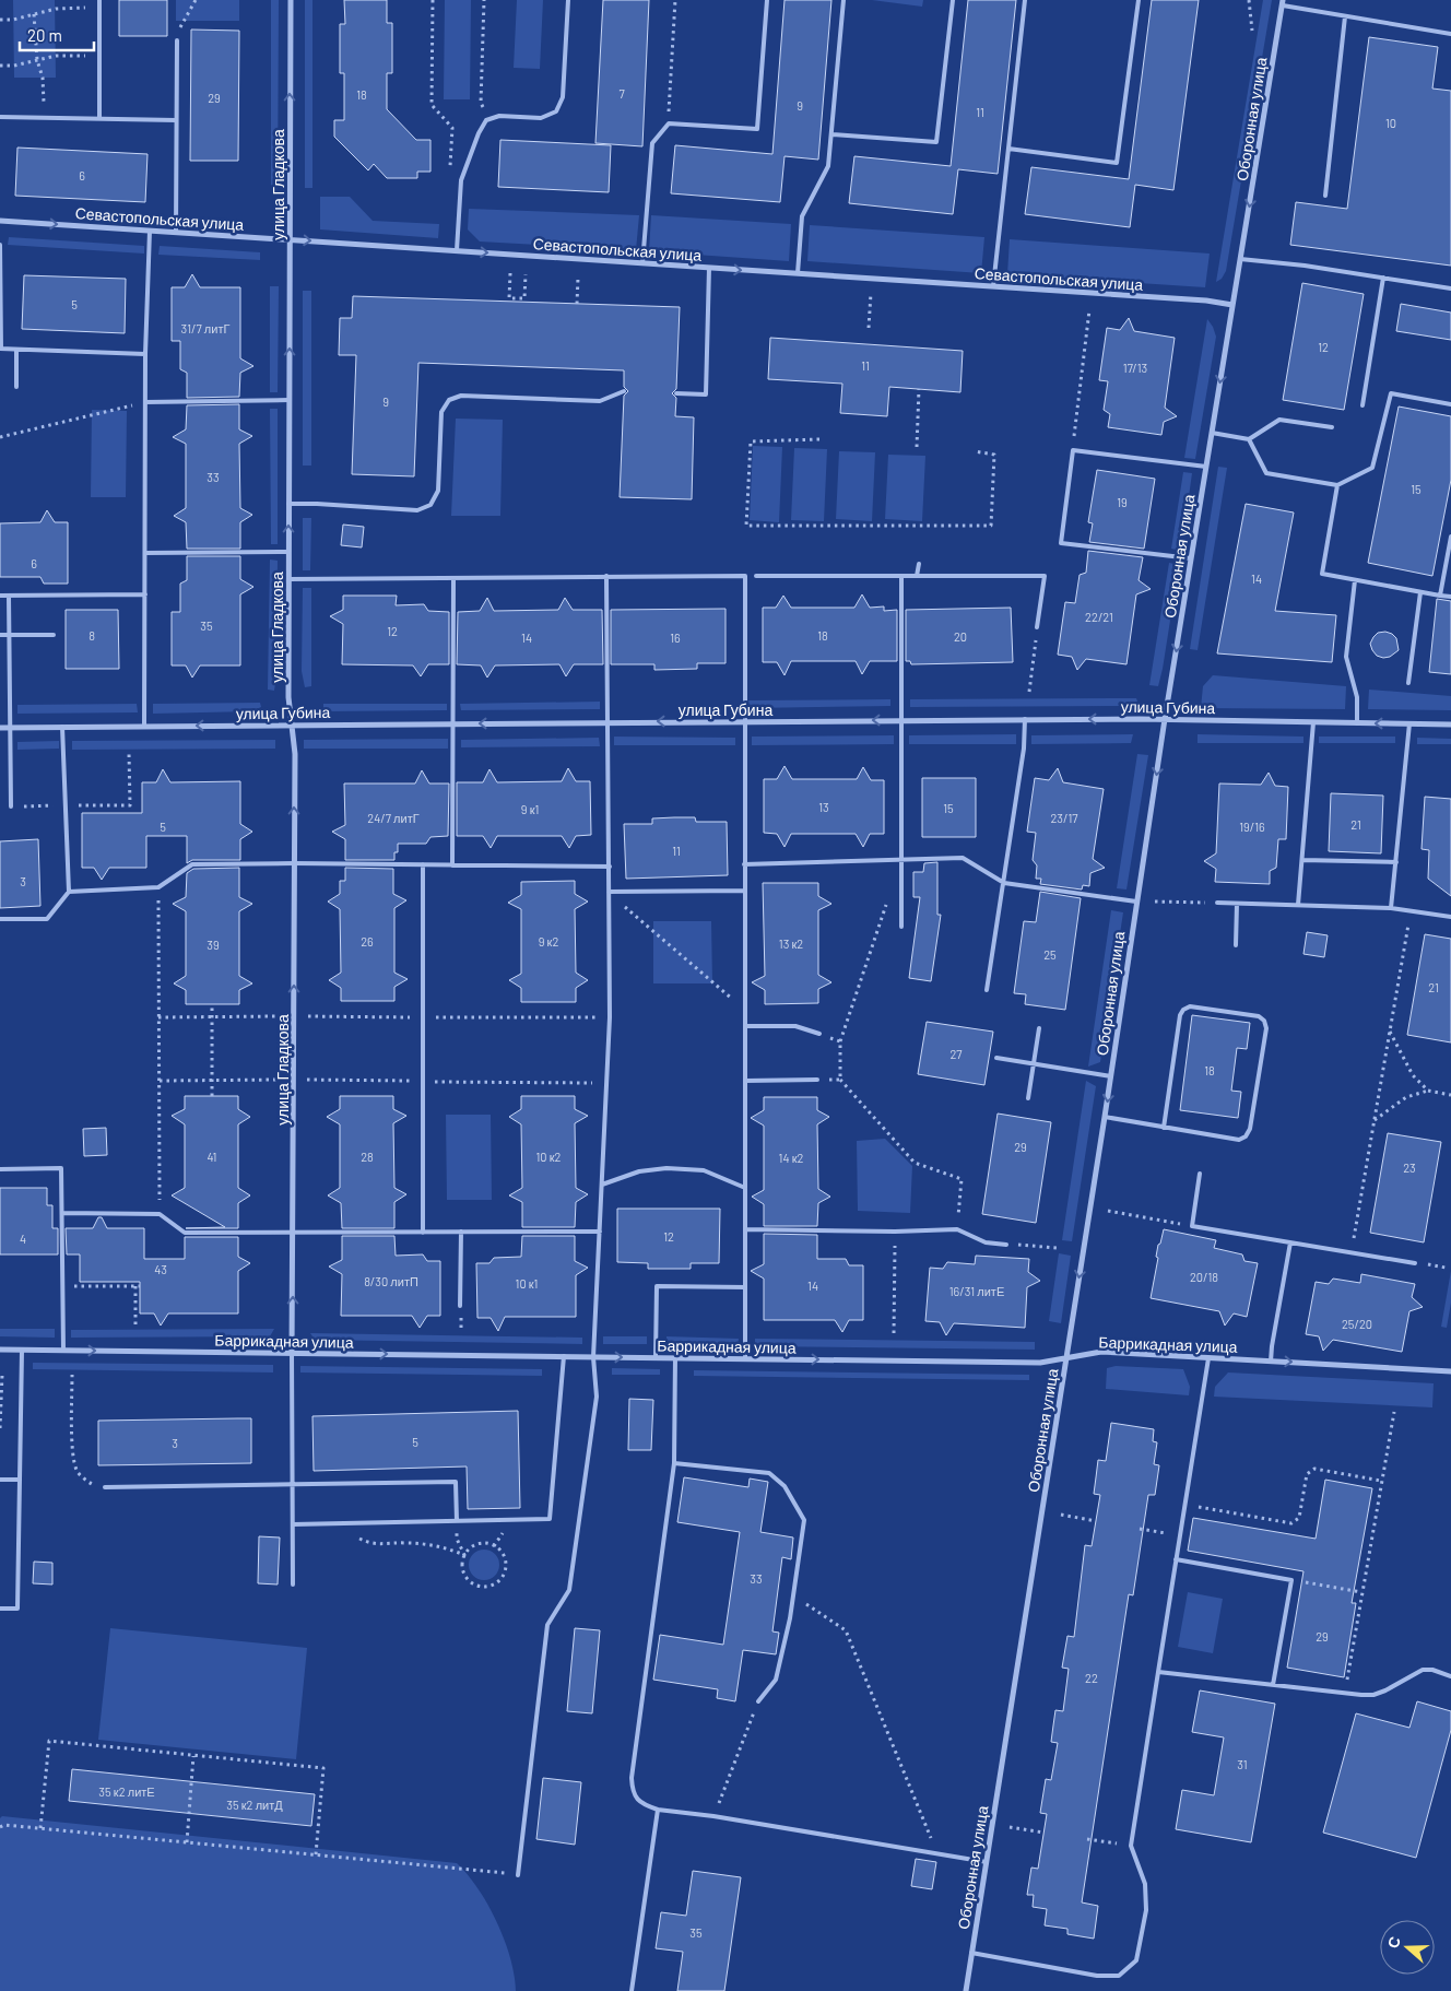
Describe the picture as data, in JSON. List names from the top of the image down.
{
  "streets": {
    "street": [
      "Оборонная улица",
      "улица Гладкова",
      "Севастопольская улица",
      "улица Губина",
      "Баррикадная улица"
    ]
  },
  "crossings": [
    ["Оборонная улица", "Севастопольская улица"],
    ["Оборонная улица", "улица Губина"],
    ["Оборонная улица", "Баррикадная улица"],
    ["улица Гладкова", "Севастопольская улица"],
    ["улица Гладкова", "улица Губина"],
    ["улица Гладкова", "Баррикадная улица"]
  ],
  "one_way": [
    "Оборонная улица",
    "улица Гладкова",
    "Севастопольская улица",
    "улица Губина",
    "Баррикадная улица"
  ],
  "house_numbers": [
    "7",
    "18",
    "29",
    "9",
    "11",
    "10",
    "6",
    "5",
    "31/7 литГ",
    "12",
    "11",
    "17/13",
    "9",
    "33",
    "15",
    "19",
    "6",
    "14",
    "22/21",
    "35",
    "12",
    "8",
    "18",
    "20",
    "14",
    "16",
    "13",
    "15",
    "9 к1",
    "24/7 литГ",
    "23/17",
    "21",
    "5",
    "19/16",
    "11",
    "3",
    "26",
    "9 к2",
    "13 к2",
    "39",
    "25",
    "21",
    "27",
    "18",
    "29",
    "41",
    "28",
    "10 к2",
    "14 к2",
    "23",
    "12",
    "4",
    "43",
    "20/18",
    "8/30 литП",
    "10 к1",
    "14",
    "16/31 литЕ",
    "25/20",
    "5",
    "3",
    "33",
    "29",
    "22",
    "31",
    "35 к2 литЕ",
    "35 к2 литД",
    "35"
  ],
  "scale_bar": "20 m",
  "north": "left"
}
